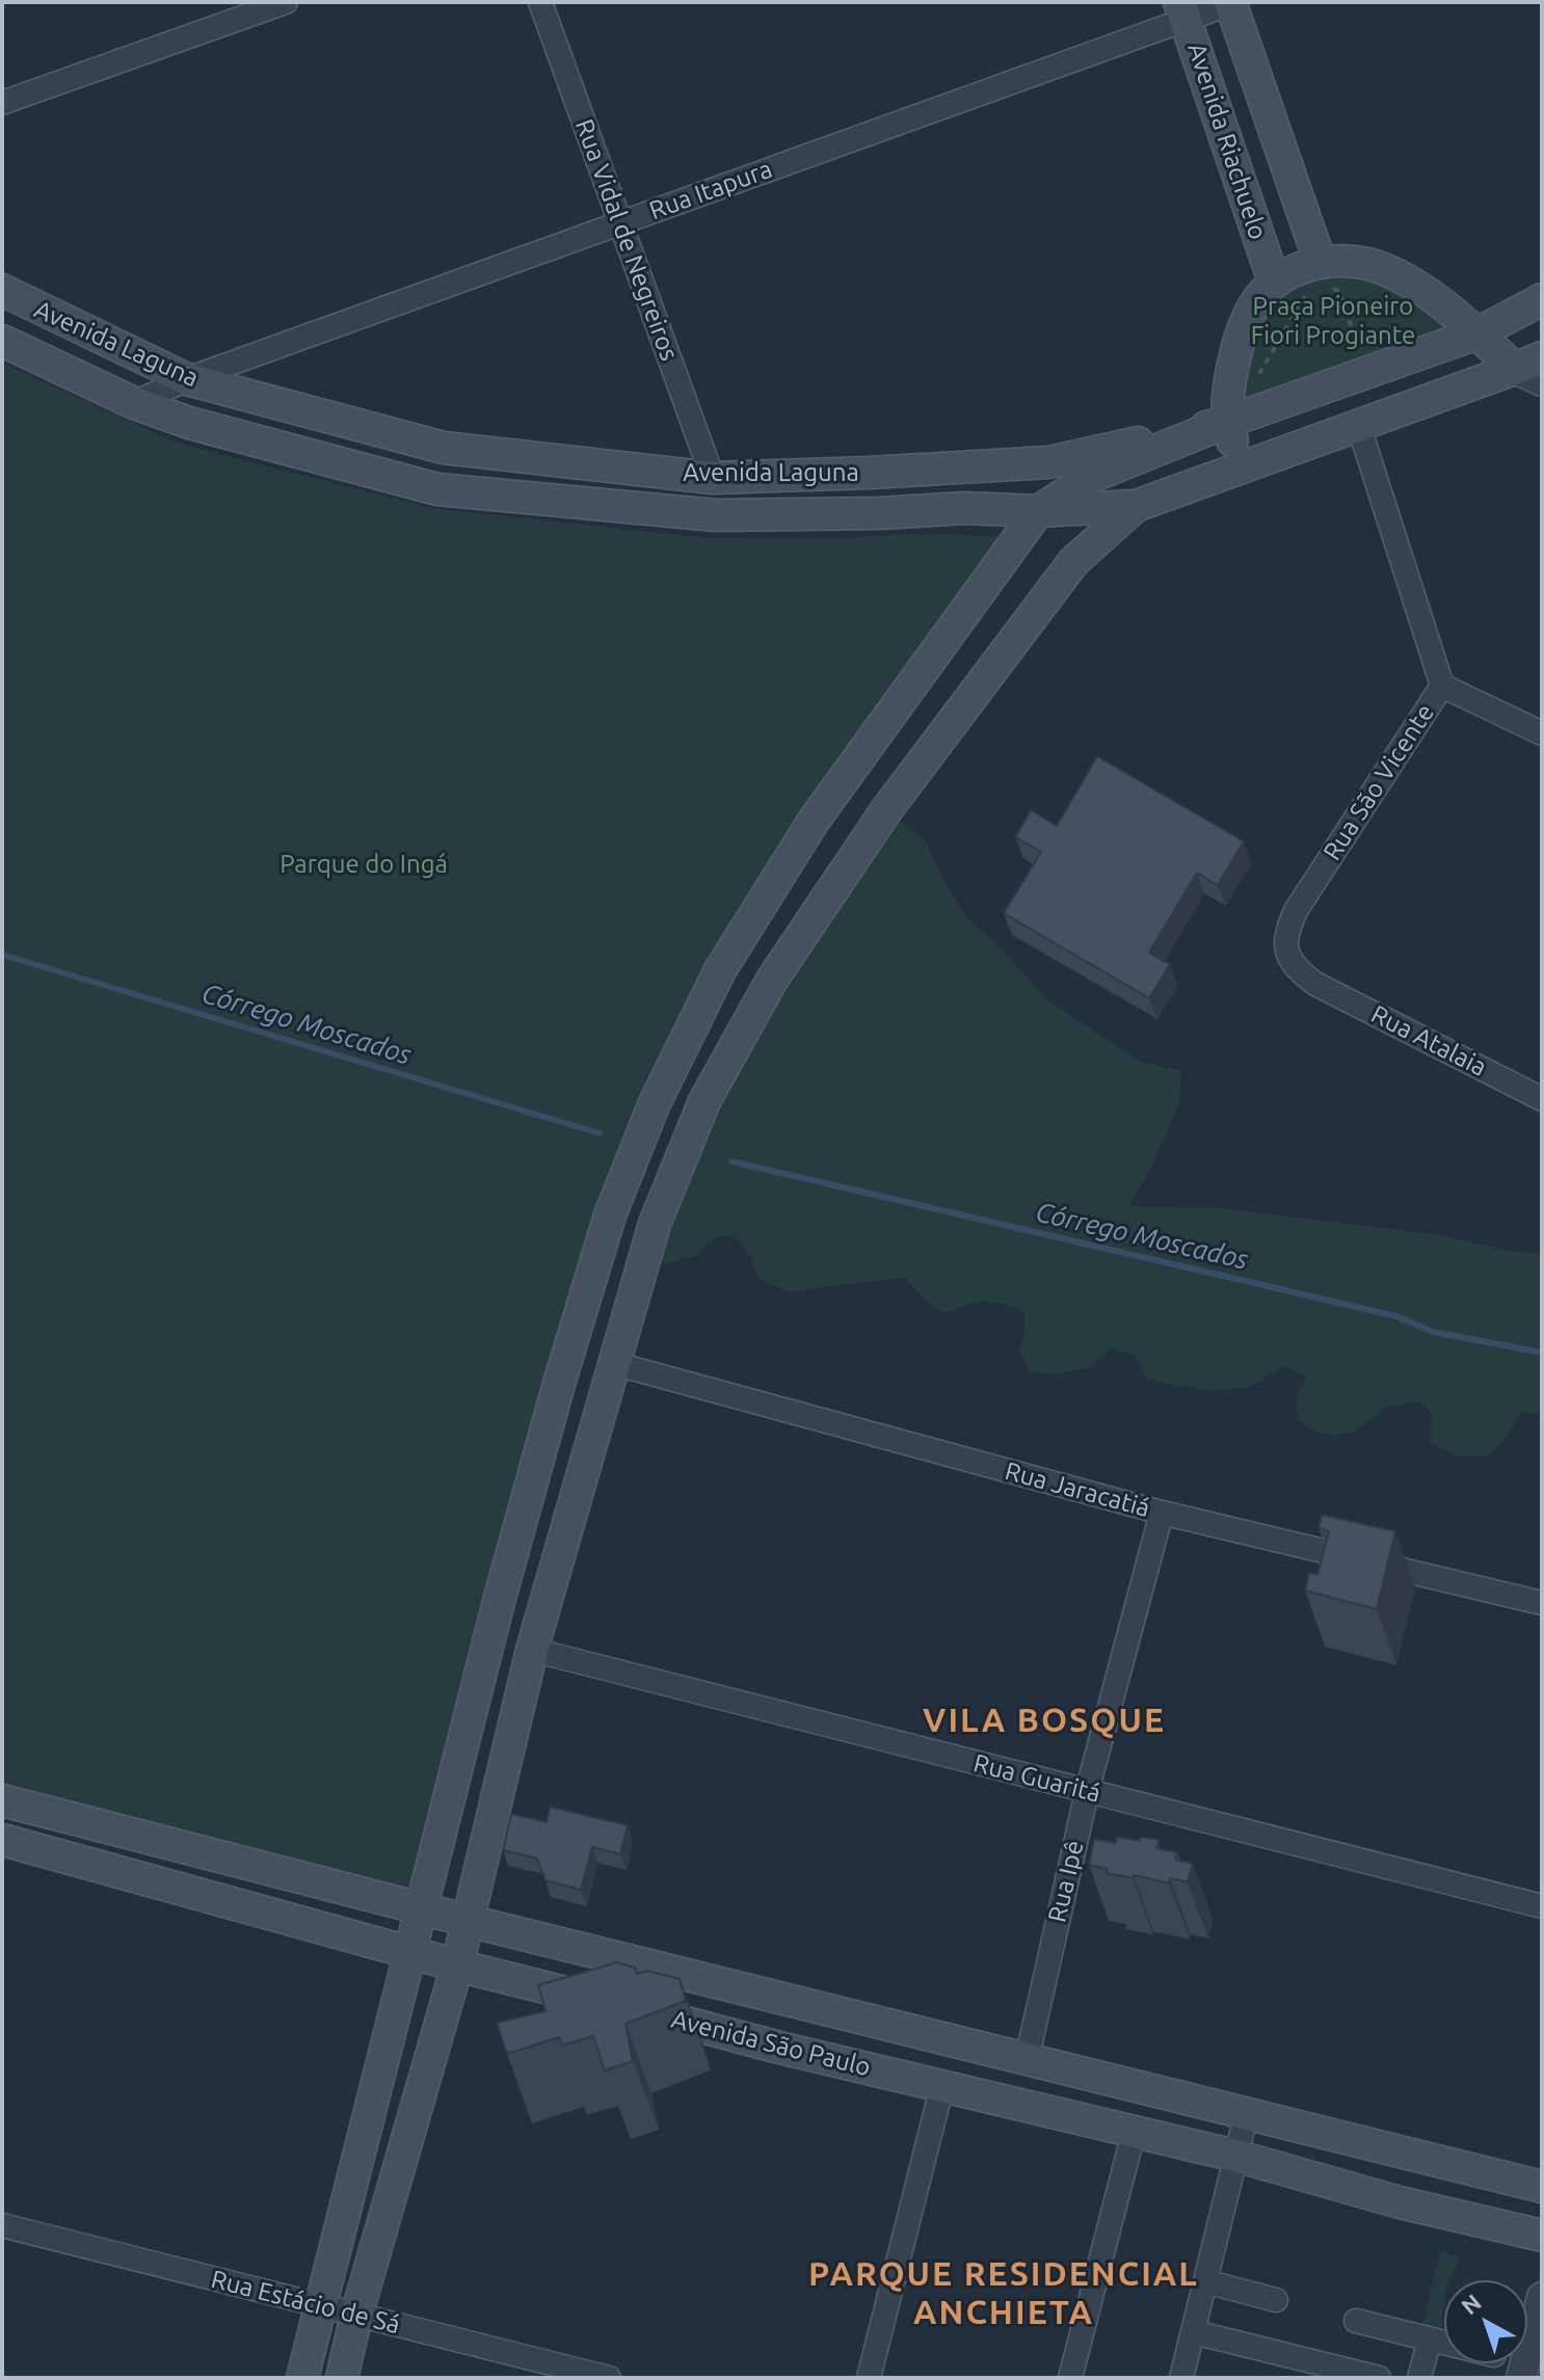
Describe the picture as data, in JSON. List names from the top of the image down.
{
  "streets": {
    "main road": ["Avenida Riachuelo", "Avenida Laguna", "Avenida São Paulo"],
    "street": [
      "Rua Itapura",
      "Rua Vidal de Negreiros",
      "Rua São Vicente",
      "Rua Atalaia",
      "Rua Jaracatiá",
      "Rua Guaritá",
      "Rua Ipê",
      "Rua Estácio de Sá"
    ]
  },
  "crossings": [
    ["Avenida Riachuelo", "Rua Itapura"],
    ["Rua Itapura", "Rua Vidal de Negreiros"],
    ["Rua Itapura", "Avenida Laguna"],
    ["Rua Vidal de Negreiros", "Avenida Laguna"],
    ["Avenida Laguna", "Rua São Vicente"],
    ["Rua São Vicente", "Rua Atalaia"],
    ["Rua Jaracatiá", "Rua Ipê"],
    ["Rua Guaritá", "Rua Ipê"],
    ["Rua Ipê", "Avenida São Paulo"]
  ],
  "districts": ["VILA BOSQUE", "PARQUE RESIDENCIAL ANCHIETA"],
  "water": ["Córrego Moscados"],
  "parks": ["Praça Pioneiro Fiori Progiante", "Parque do Ingá"],
  "north": "top left"
}
